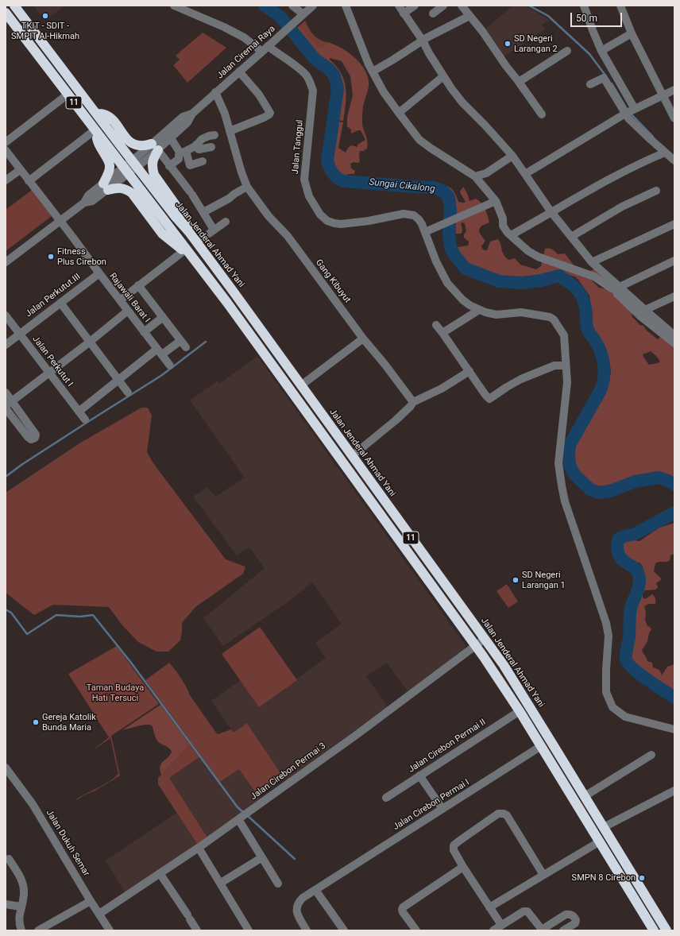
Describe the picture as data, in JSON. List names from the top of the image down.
{
  "streets": {
    "highway": ["11", "Jalan Jenderal Ahmad Yani"],
    "street": [
      "Jalan Ciremai Raya",
      "Jalan Tanggul",
      "Gang Kibuyut",
      "Jalan Perkutut.III",
      "Rajawali Barat I",
      "Jalan Perkutut I",
      "Jalan Cirebon Permai II",
      "Jalan Cirebon Permai 3",
      "Jalan Cirebon Permai I",
      "Jalan Dukuh Semar"
    ]
  },
  "crossings": [
    ["Jalan Ciremai Raya", "11"],
    ["Jalan Ciremai Raya", "Jalan Tanggul"],
    ["Jalan Ciremai Raya", "Jalan Jenderal Ahmad Yani"],
    ["Jalan Ciremai Raya", "Gang Kibuyut"],
    ["Jalan Ciremai Raya", "Rajawali Barat I"],
    ["11", "Jalan Cirebon Permai II"],
    ["11", "Jalan Cirebon Permai 3"],
    ["11", "Jalan Cirebon Permai I"],
    ["Jalan Jenderal Ahmad Yani", "Jalan Cirebon Permai 3"],
    ["Jalan Perkutut.III", "Rajawali Barat I"],
    ["Jalan Perkutut.III", "Jalan Perkutut I"],
    ["Jalan Cirebon Permai 3", "Jalan Dukuh Semar"]
  ],
  "water": ["Sungai Cikalong"],
  "parks": ["Taman Budaya Hati Tersuci"],
  "places": [
    "TKIT - SDIT - SMPIT Al-Hikmah",
    "SD Negeri Larangan 2",
    "Fitness Plus Cirebon",
    "SD Negeri Larangan 1",
    "Gereja Katolik Bunda Maria",
    "SMPN 8 Cirebon"
  ],
  "scale_bar": "50 m"
}
